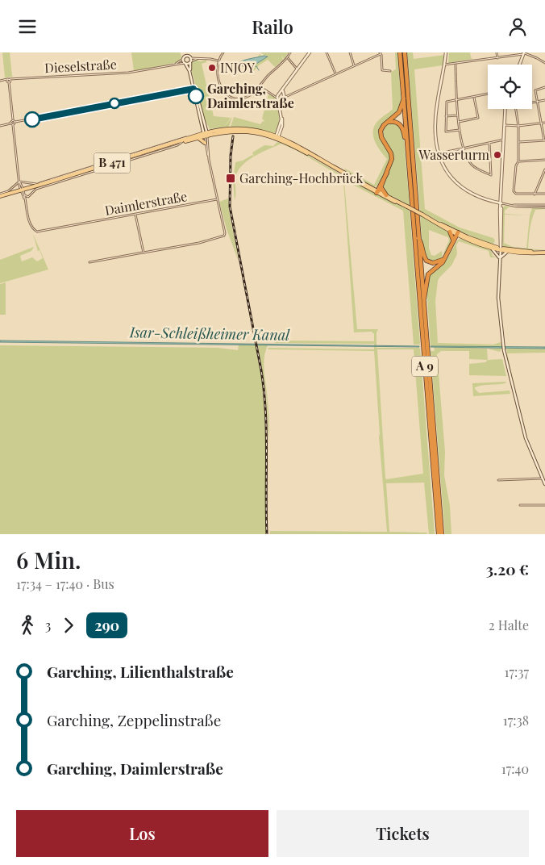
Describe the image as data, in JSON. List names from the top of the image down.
{
  "streets": {
    "highway": ["A 9"],
    "main road": ["B 471"],
    "street": ["Dieselstraße", "Daimlerstraße"]
  },
  "water": ["Isar-Schleißheimer Kanal"],
  "places": {
    "other": ["INJOY", "Garching, Daimlerstraße", "Wasserturm"],
    "transit": ["Garching-Hochbrück"]
  },
  "lines": ["bus line 290"],
  "page": {
    "header": "Railo",
    "heading": ["6 Min.", "17:34 – 17:40 · Bus", "3.20 €"],
    "legs": ["3", "290", "2 Halte"],
    "list": [
      {
        "name": "Garching, Lilienthalstraße",
        "value": "17:37"
      },
      {
        "name": "Garching, Zeppelinstraße",
        "value": "17:38"
      },
      {
        "name": "Garching, Daimlerstraße",
        "value": "17:40"
      }
    ],
    "buttons": ["Los", "Tickets"]
  }
}
